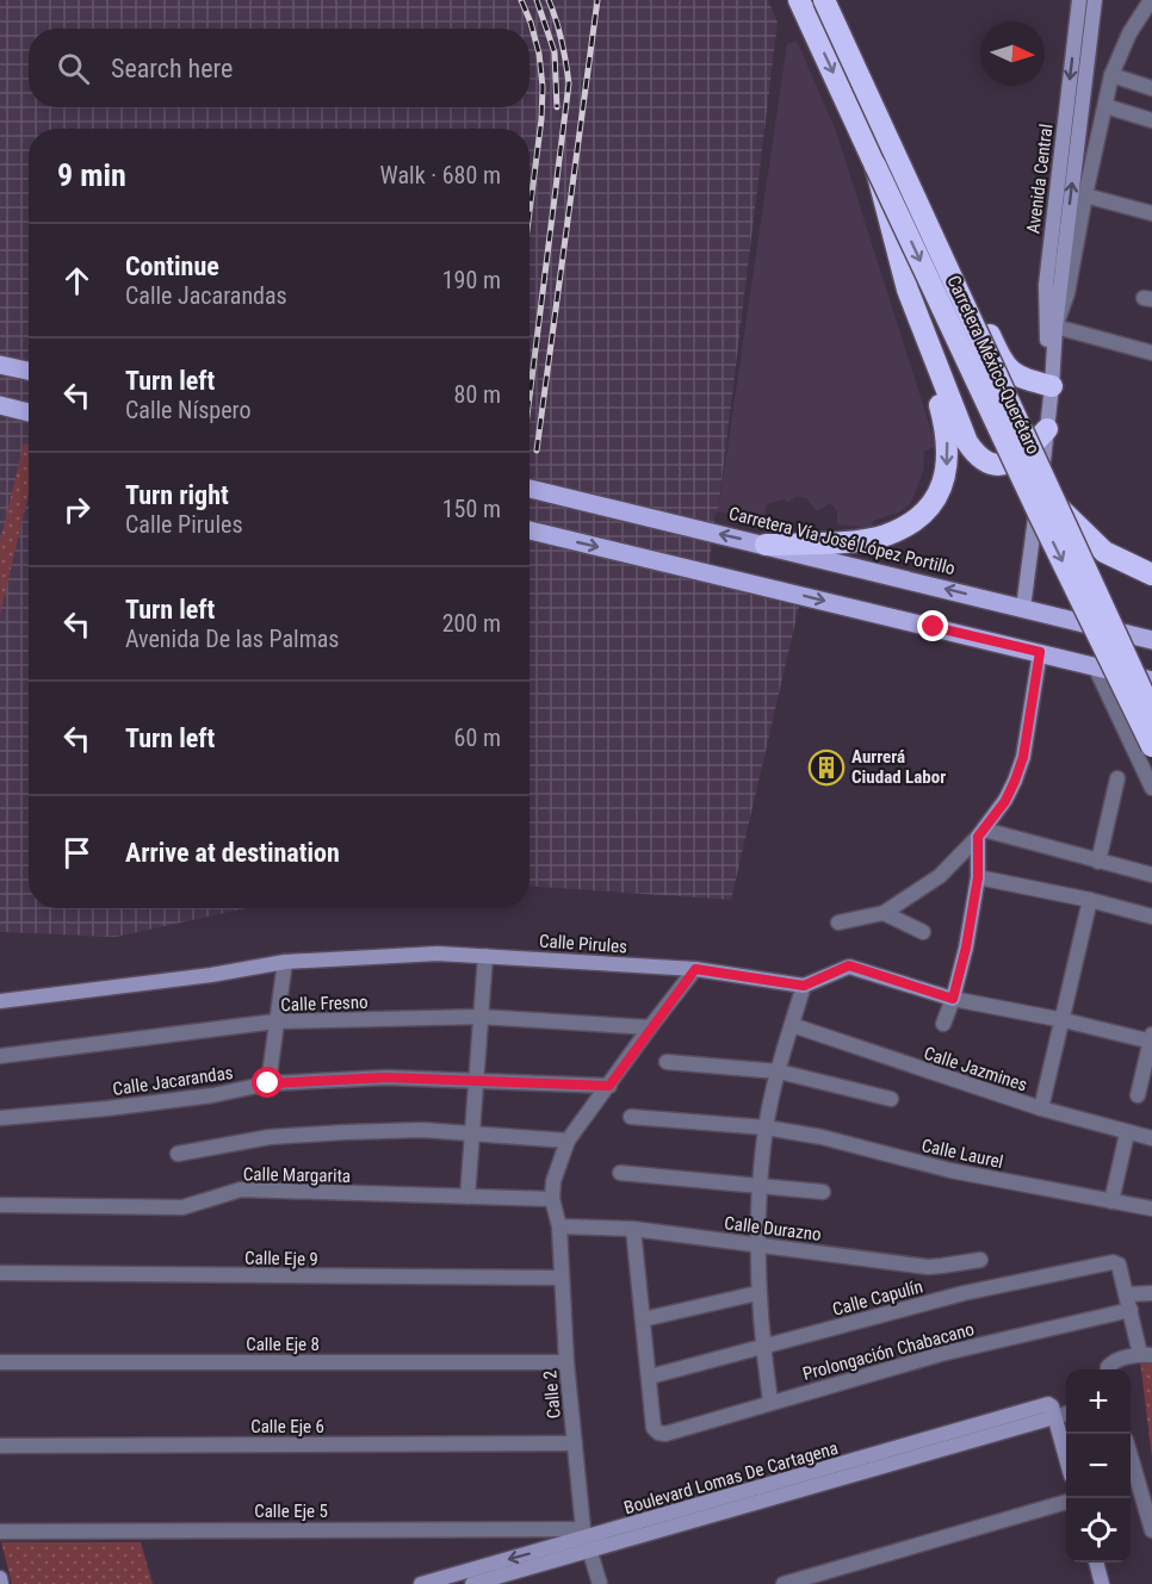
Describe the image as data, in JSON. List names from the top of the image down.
{
  "streets": {
    "highway": ["Carretera México-Querétaro"],
    "main road": ["Carretera Vía José López Portillo"],
    "street": [
      "Avenida Central",
      "Calle Pirules",
      "Calle Fresno",
      "Calle Jazmines",
      "Calle Jacarandas",
      "Calle Laurel",
      "Calle Margarita",
      "Calle Durazno",
      "Calle Eje 9",
      "Calle Capulín",
      "Calle Eje 8",
      "Prolongación Chabacano",
      "Calle 2",
      "Calle Eje 6",
      "Boulevard Lomas De Cartagena",
      "Calle Eje 5"
    ]
  },
  "crossings": [
    ["Avenida Central", "Carretera Vía José López Portillo"],
    ["Calle Margarita", "Calle 2"],
    ["Calle Durazno", "Calle 2"],
    ["Calle Eje 9", "Calle 2"],
    ["Calle Capulín", "Prolongación Chabacano"],
    ["Calle Eje 8", "Calle 2"],
    ["Calle 2", "Calle Eje 6"],
    ["Calle 2", "Boulevard Lomas De Cartagena"],
    ["Calle 2", "Calle Eje 5"],
    ["Boulevard Lomas De Cartagena", "Calle Eje 5"]
  ],
  "places": {
    "building": ["Aurrerá Ciudad Labor"]
  },
  "north": "right",
  "page": {
    "search": "Search here",
    "heading": ["9 min", "Walk · 680 m"],
    "list": [
      ["Continue", "Calle Jacarandas", "190 m"],
      ["Turn left", "Calle Níspero", "80 m"],
      ["Turn right", "Calle Pirules", "150 m"],
      ["Turn left", "Avenida De las Palmas", "200 m"],
      ["Turn left", "60 m"],
      "Arrive at destination"
    ],
    "map_buttons": ["+", "−"]
  }
}
